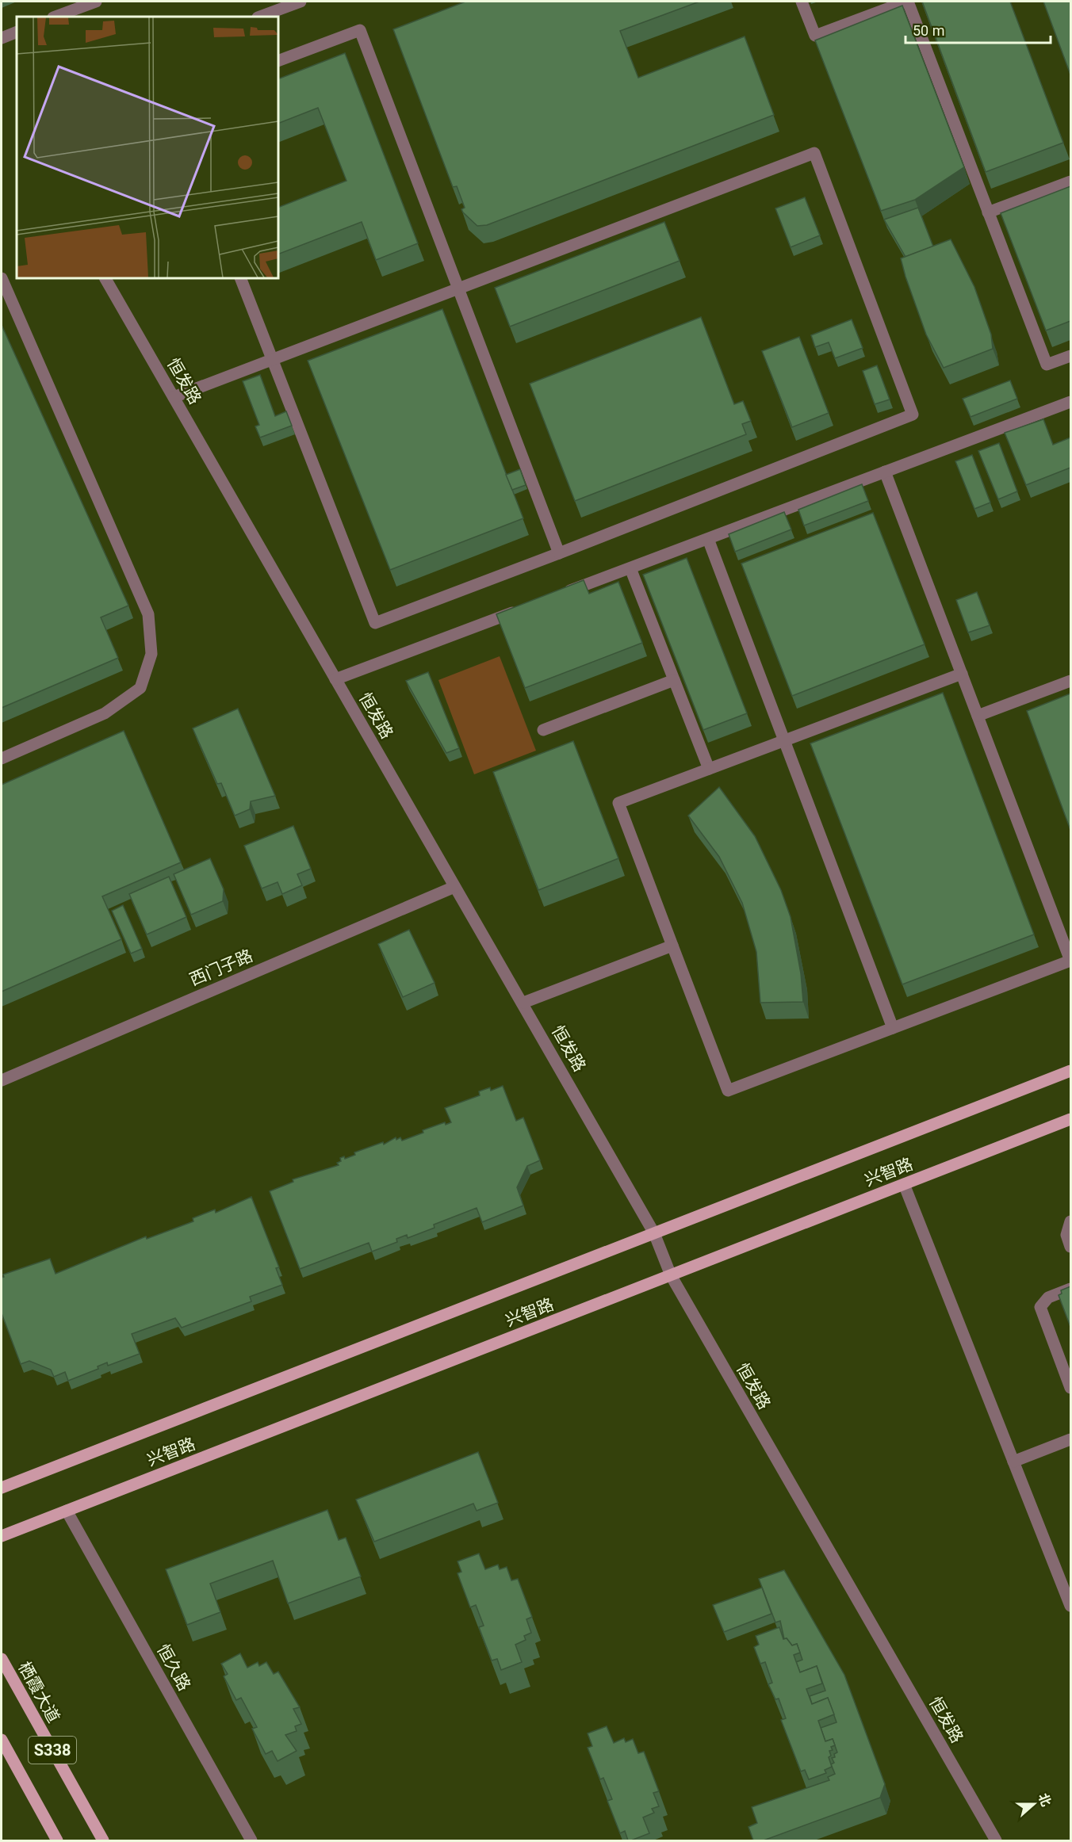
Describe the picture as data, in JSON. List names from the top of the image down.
{
  "streets": {
    "main road": ["兴智路", "栖霞大道", "S338"],
    "street": ["恒发路", "西门子路", "恒久路"]
  },
  "crossings": [
    ["恒发路", "西门子路"],
    ["恒发路", "兴智路"],
    ["兴智路", "恒久路"]
  ],
  "scale_bar": "50 m",
  "north": "right"
}
